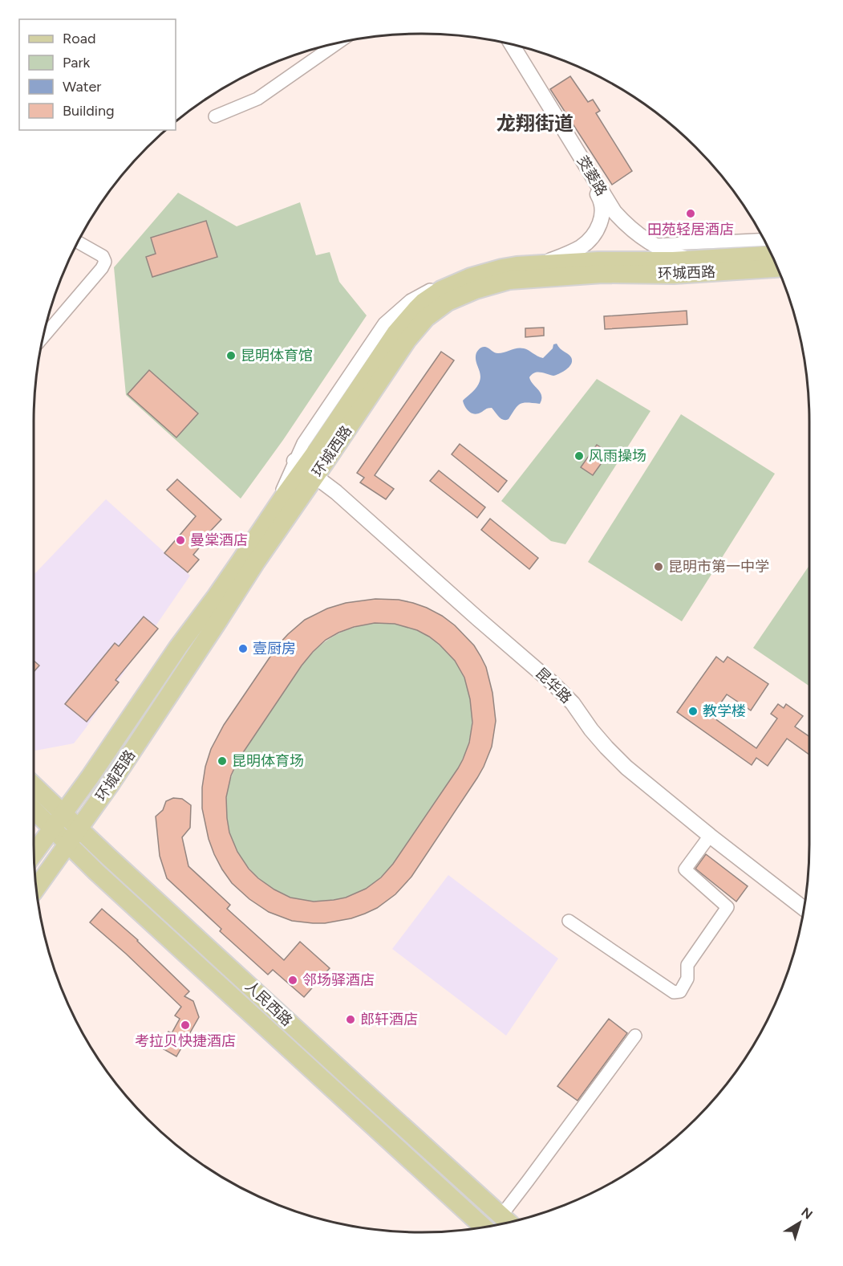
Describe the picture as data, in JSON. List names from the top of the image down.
{
  "streets": {
    "main road": ["环城西路", "人民西路"],
    "street": ["茭菱路", "昆华路"]
  },
  "crossings": [
    ["茭菱路", "环城西路"],
    ["环城西路", "昆华路"],
    ["环城西路", "人民西路"]
  ],
  "districts": ["龙翔街道"],
  "places": [
    "田苑轻居酒店",
    "昆明体育馆",
    "风雨操场",
    "曼棠酒店",
    "昆明市第一中学",
    "壹厨房",
    "教学楼",
    "昆明体育场",
    "邻场驿酒店",
    "郎轩酒店",
    "考拉贝快捷酒店"
  ],
  "legend": [
    "Road",
    "Park",
    "Water",
    "Building"
  ],
  "north": "top right"
}
